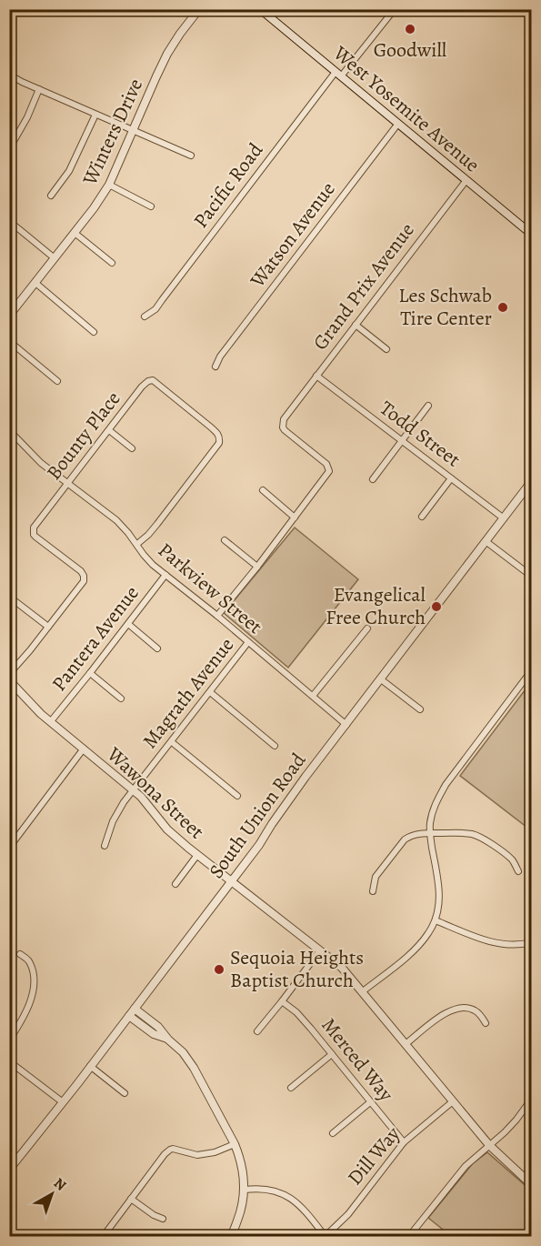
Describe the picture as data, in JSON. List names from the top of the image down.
{
  "streets": {
    "main road": ["West Yosemite Avenue"],
    "street": [
      "Winters Drive",
      "Pacific Road",
      "Watson Avenue",
      "Grand Prix Avenue",
      "Todd Street",
      "Bounty Place",
      "Parkview Street",
      "Pantera Avenue",
      "Magrath Avenue",
      "Wawona Street",
      "South Union Road",
      "Merced Way",
      "Dill Way"
    ]
  },
  "crossings": [
    ["West Yosemite Avenue", "Pacific Road"],
    ["West Yosemite Avenue", "Watson Avenue"],
    ["West Yosemite Avenue", "Grand Prix Avenue"],
    ["Grand Prix Avenue", "Todd Street"],
    ["Todd Street", "South Union Road"],
    ["Bounty Place", "Parkview Street"],
    ["Parkview Street", "Pantera Avenue"],
    ["Parkview Street", "Magrath Avenue"],
    ["Parkview Street", "South Union Road"],
    ["Pantera Avenue", "Wawona Street"],
    ["Magrath Avenue", "Wawona Street"],
    ["Wawona Street", "South Union Road"],
    ["Wawona Street", "Dill Way"],
    ["Merced Way", "Dill Way"]
  ],
  "places": [
    "Goodwill",
    "Les Schwab Tire Center",
    "Evangelical Free Church",
    "Sequoia Heights Baptist Church"
  ],
  "north": "top right"
}
